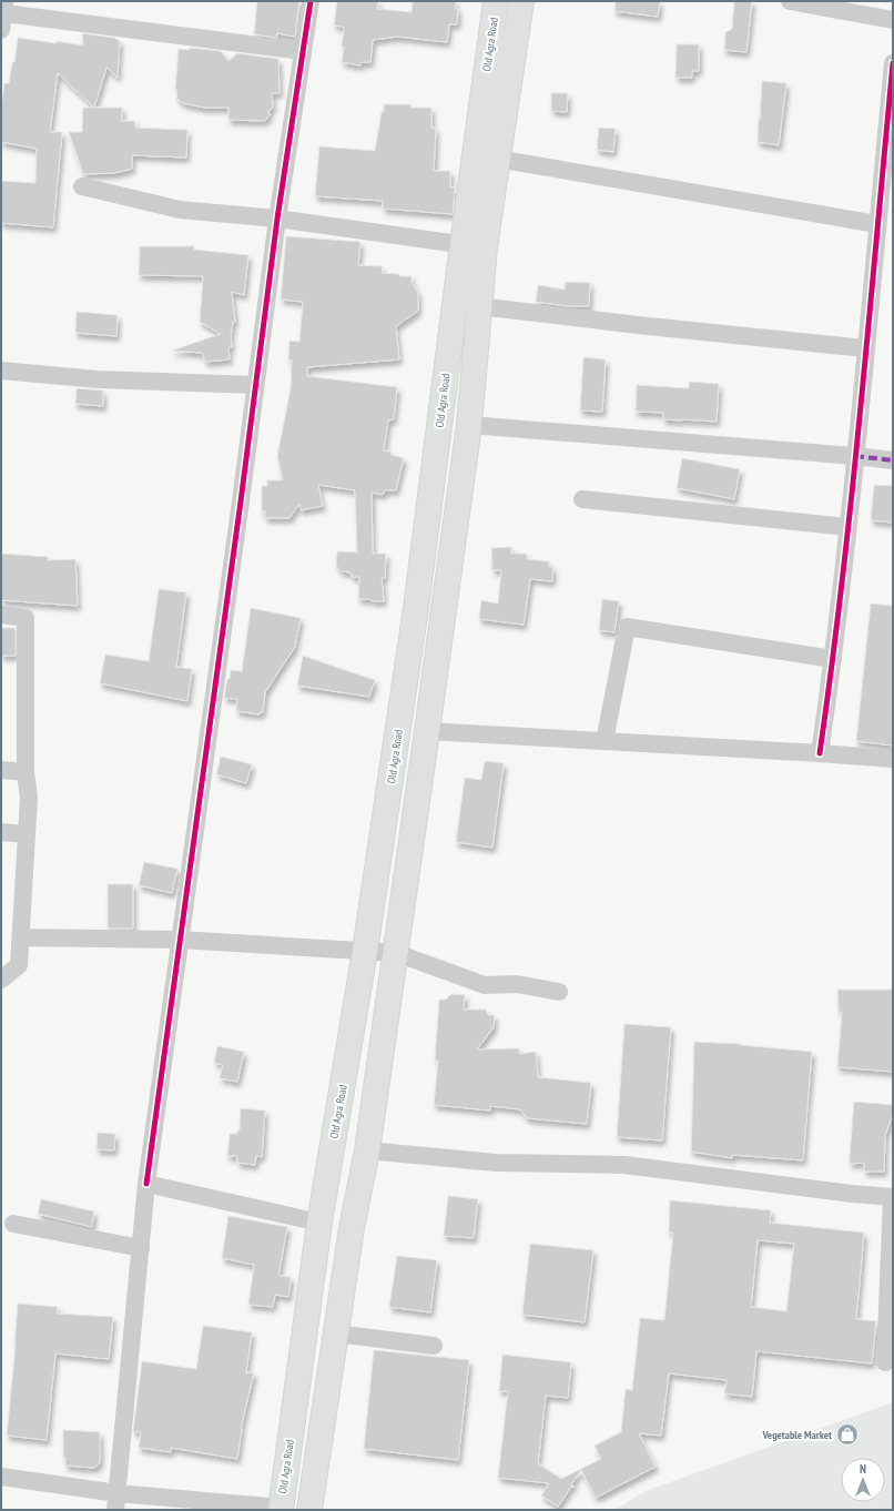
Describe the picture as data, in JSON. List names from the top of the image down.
{
  "streets": {
    "highway": ["Old Agra Road"]
  },
  "places": {
    "shop": ["Vegetable Market"]
  },
  "north": "top"
}
